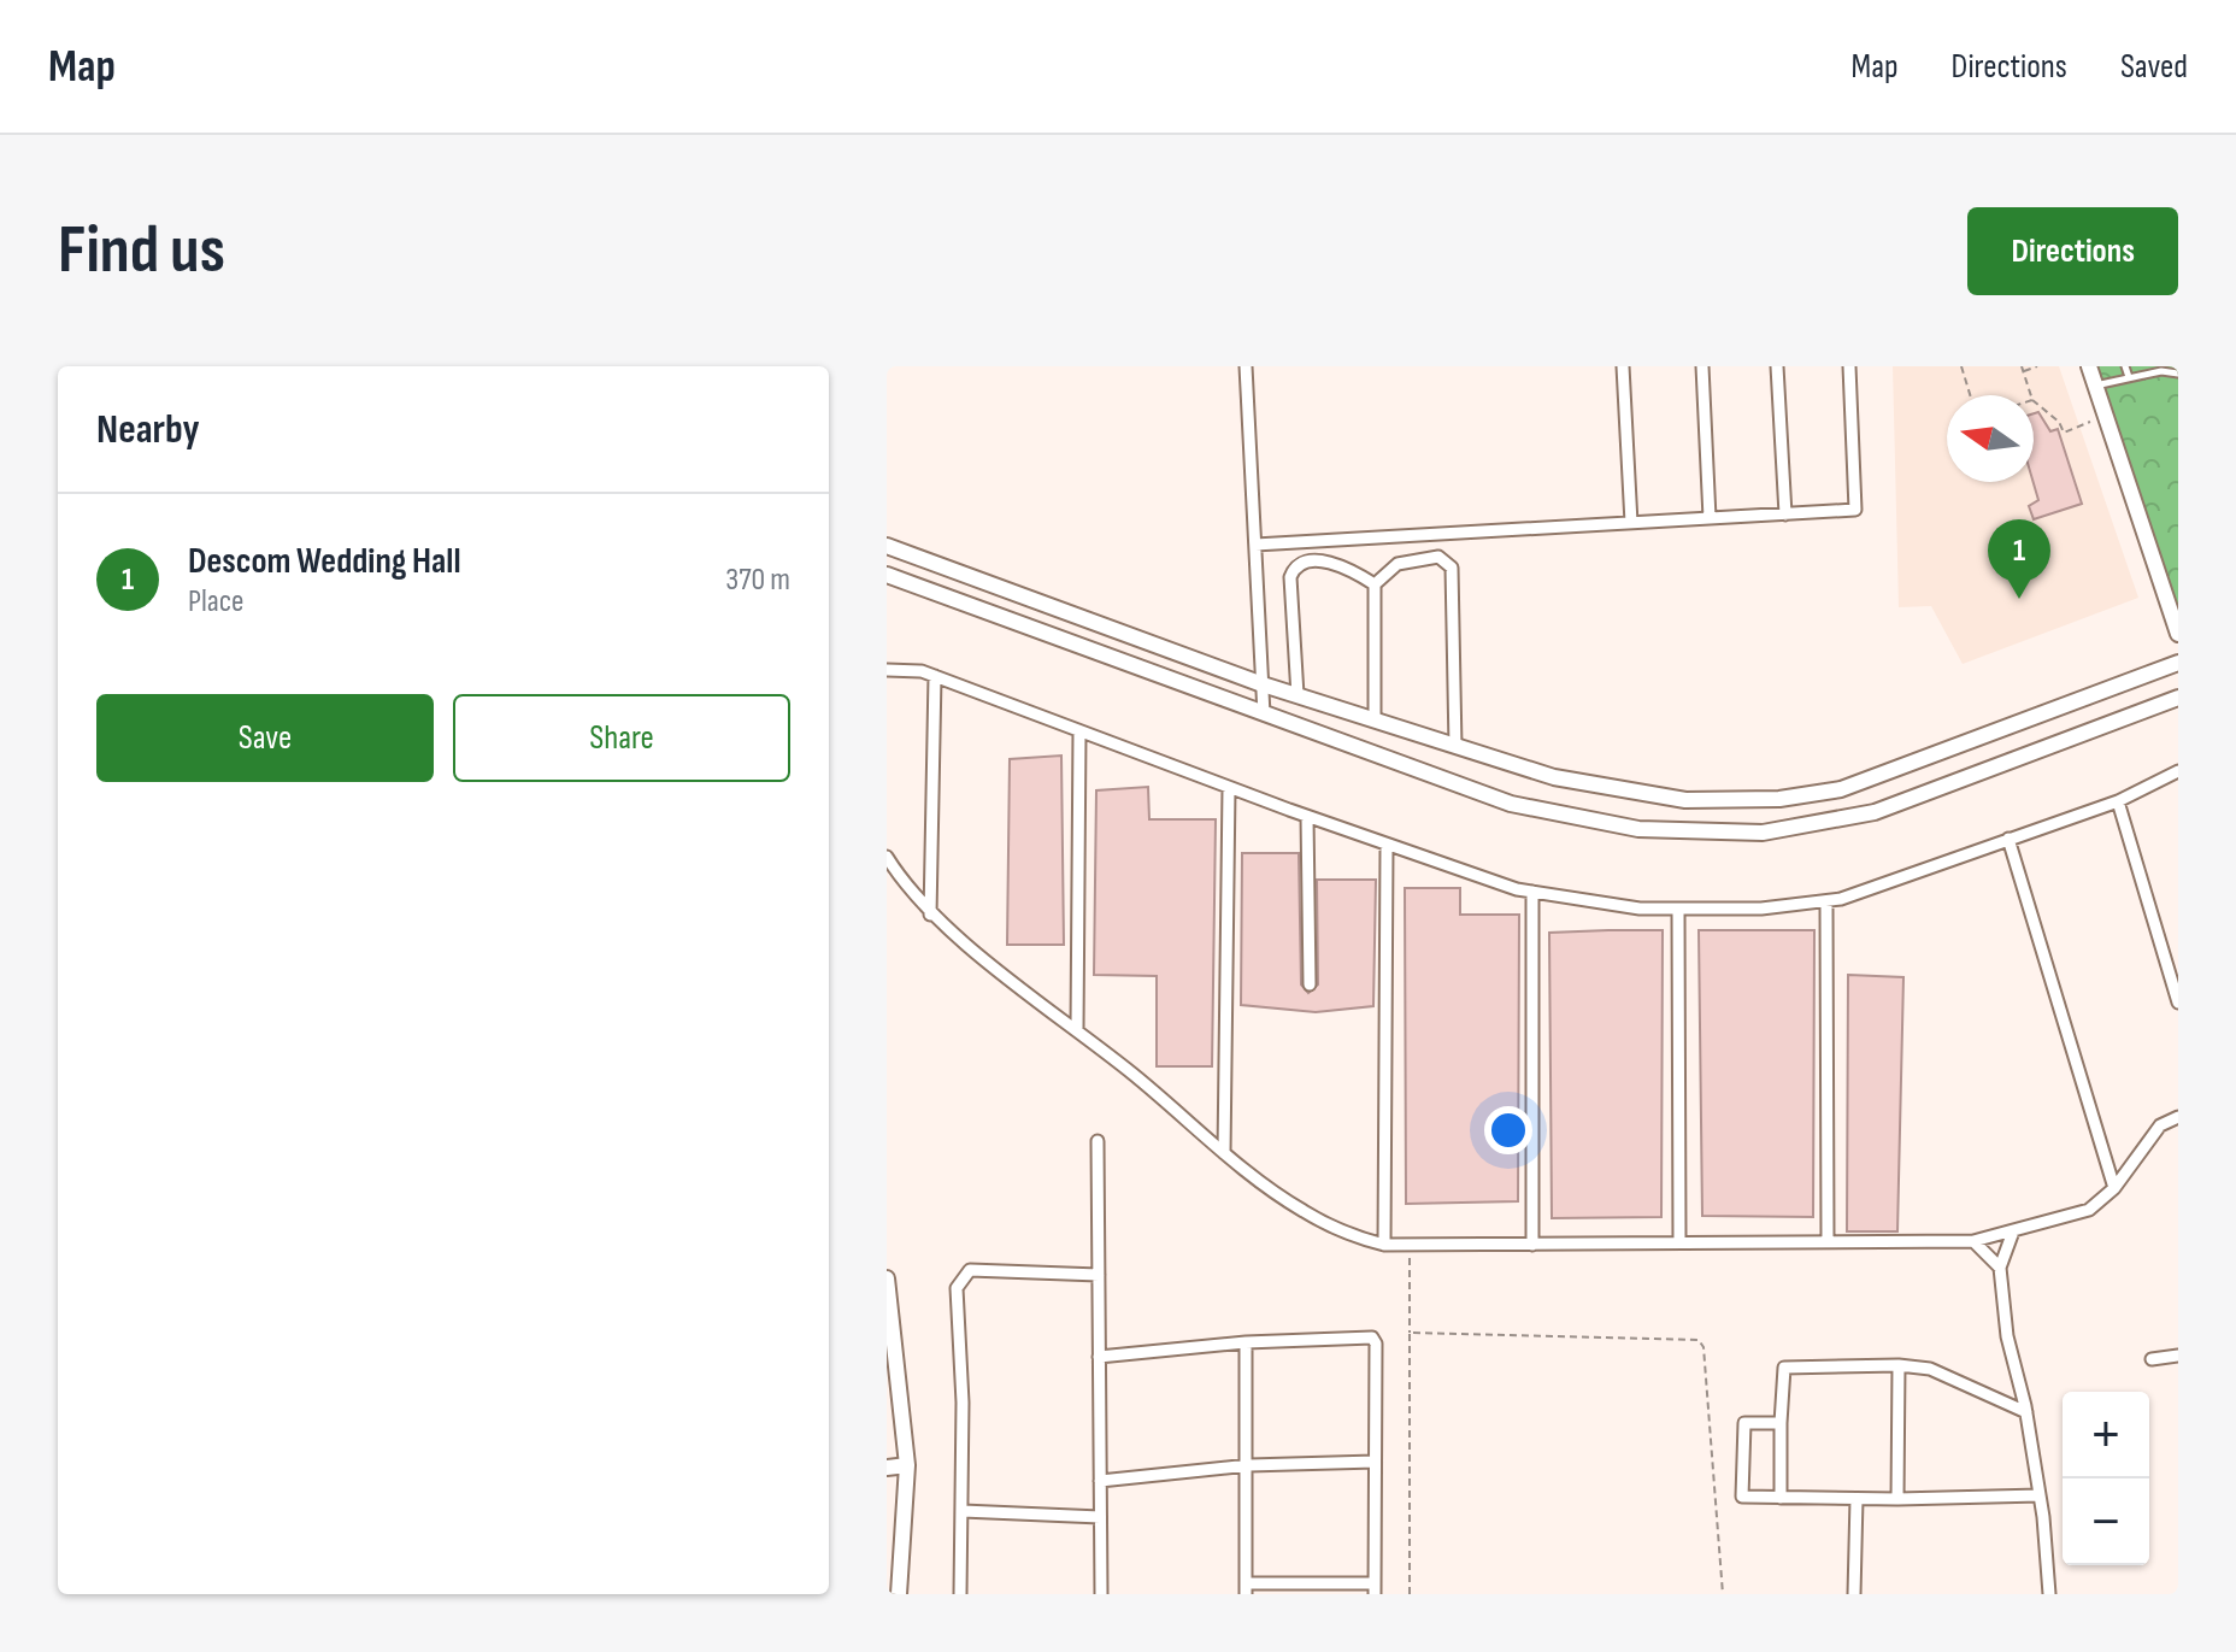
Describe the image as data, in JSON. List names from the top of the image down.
{
  "north": "left",
  "page": {
    "header": "Map",
    "nav": ["Map", "Directions", "Saved"],
    "buttons": [
      "Directions",
      ["Save", "Share"]
    ],
    "title": "Find us",
    "heading": "Nearby",
    "list": [
      {
        "mark": "1",
        "name": "Descom Wedding Hall",
        "note": "Place",
        "value": "370 m"
      }
    ],
    "pins": "1",
    "map_buttons": ["+", "−"]
  }
}
